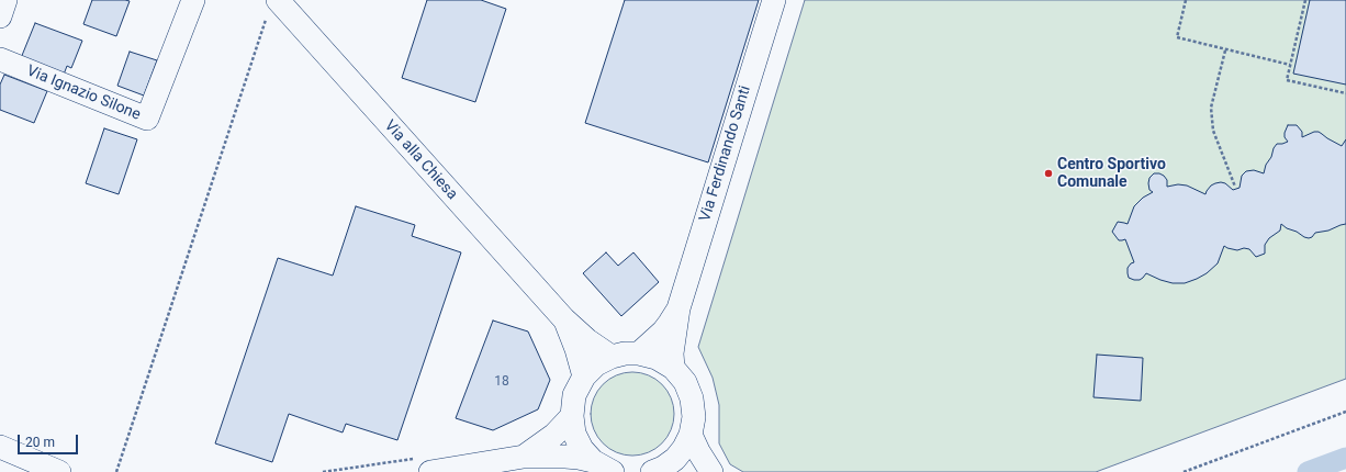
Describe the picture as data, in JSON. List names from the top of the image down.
{
  "streets": {
    "street": ["Via Ignazio Silone", "Via Ferdinando Santi", "Via alla Chiesa"]
  },
  "places": ["Centro Sportivo Comunale"],
  "house_numbers": ["18"],
  "scale_bar": "20 m"
}
